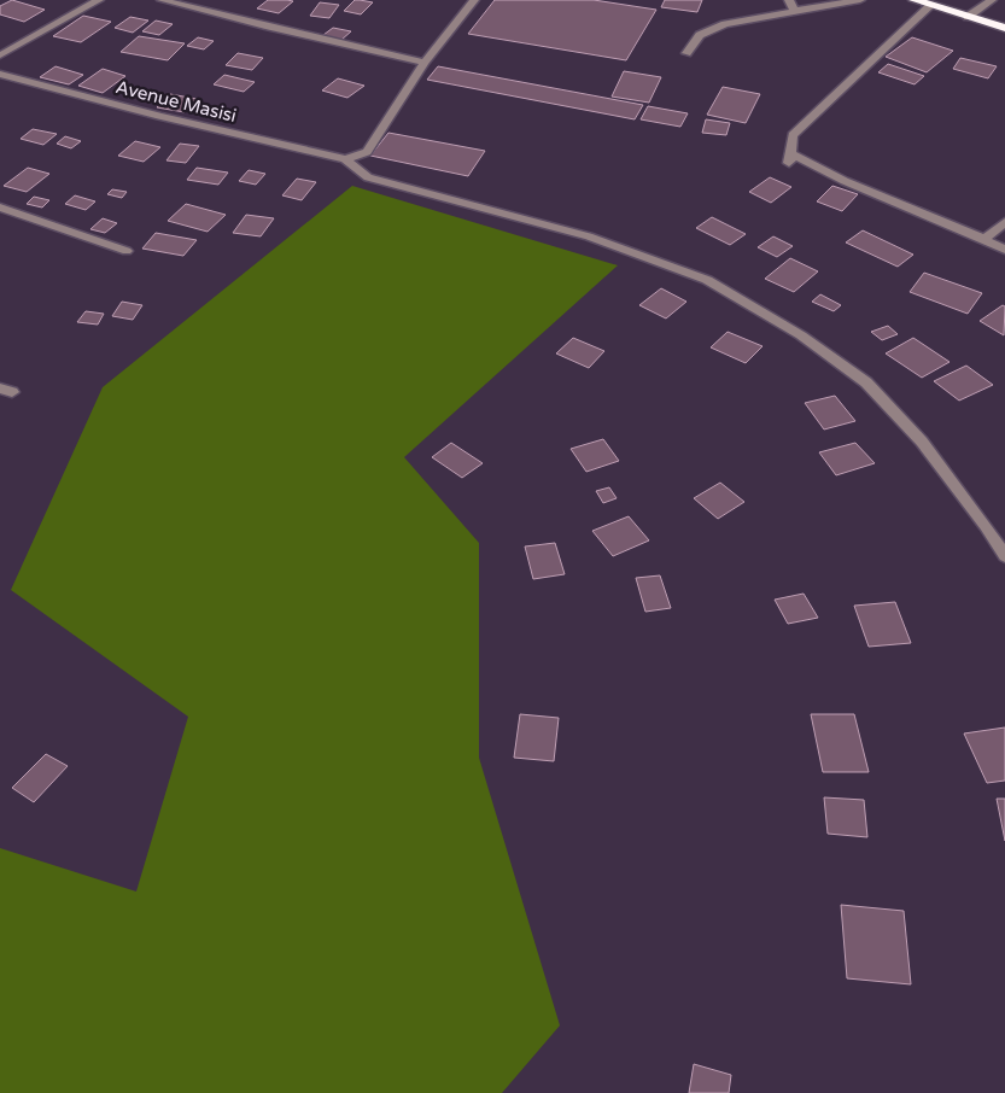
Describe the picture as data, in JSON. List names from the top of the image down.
{
  "streets": {
    "street": ["Avenue Masisi"]
  }
}
